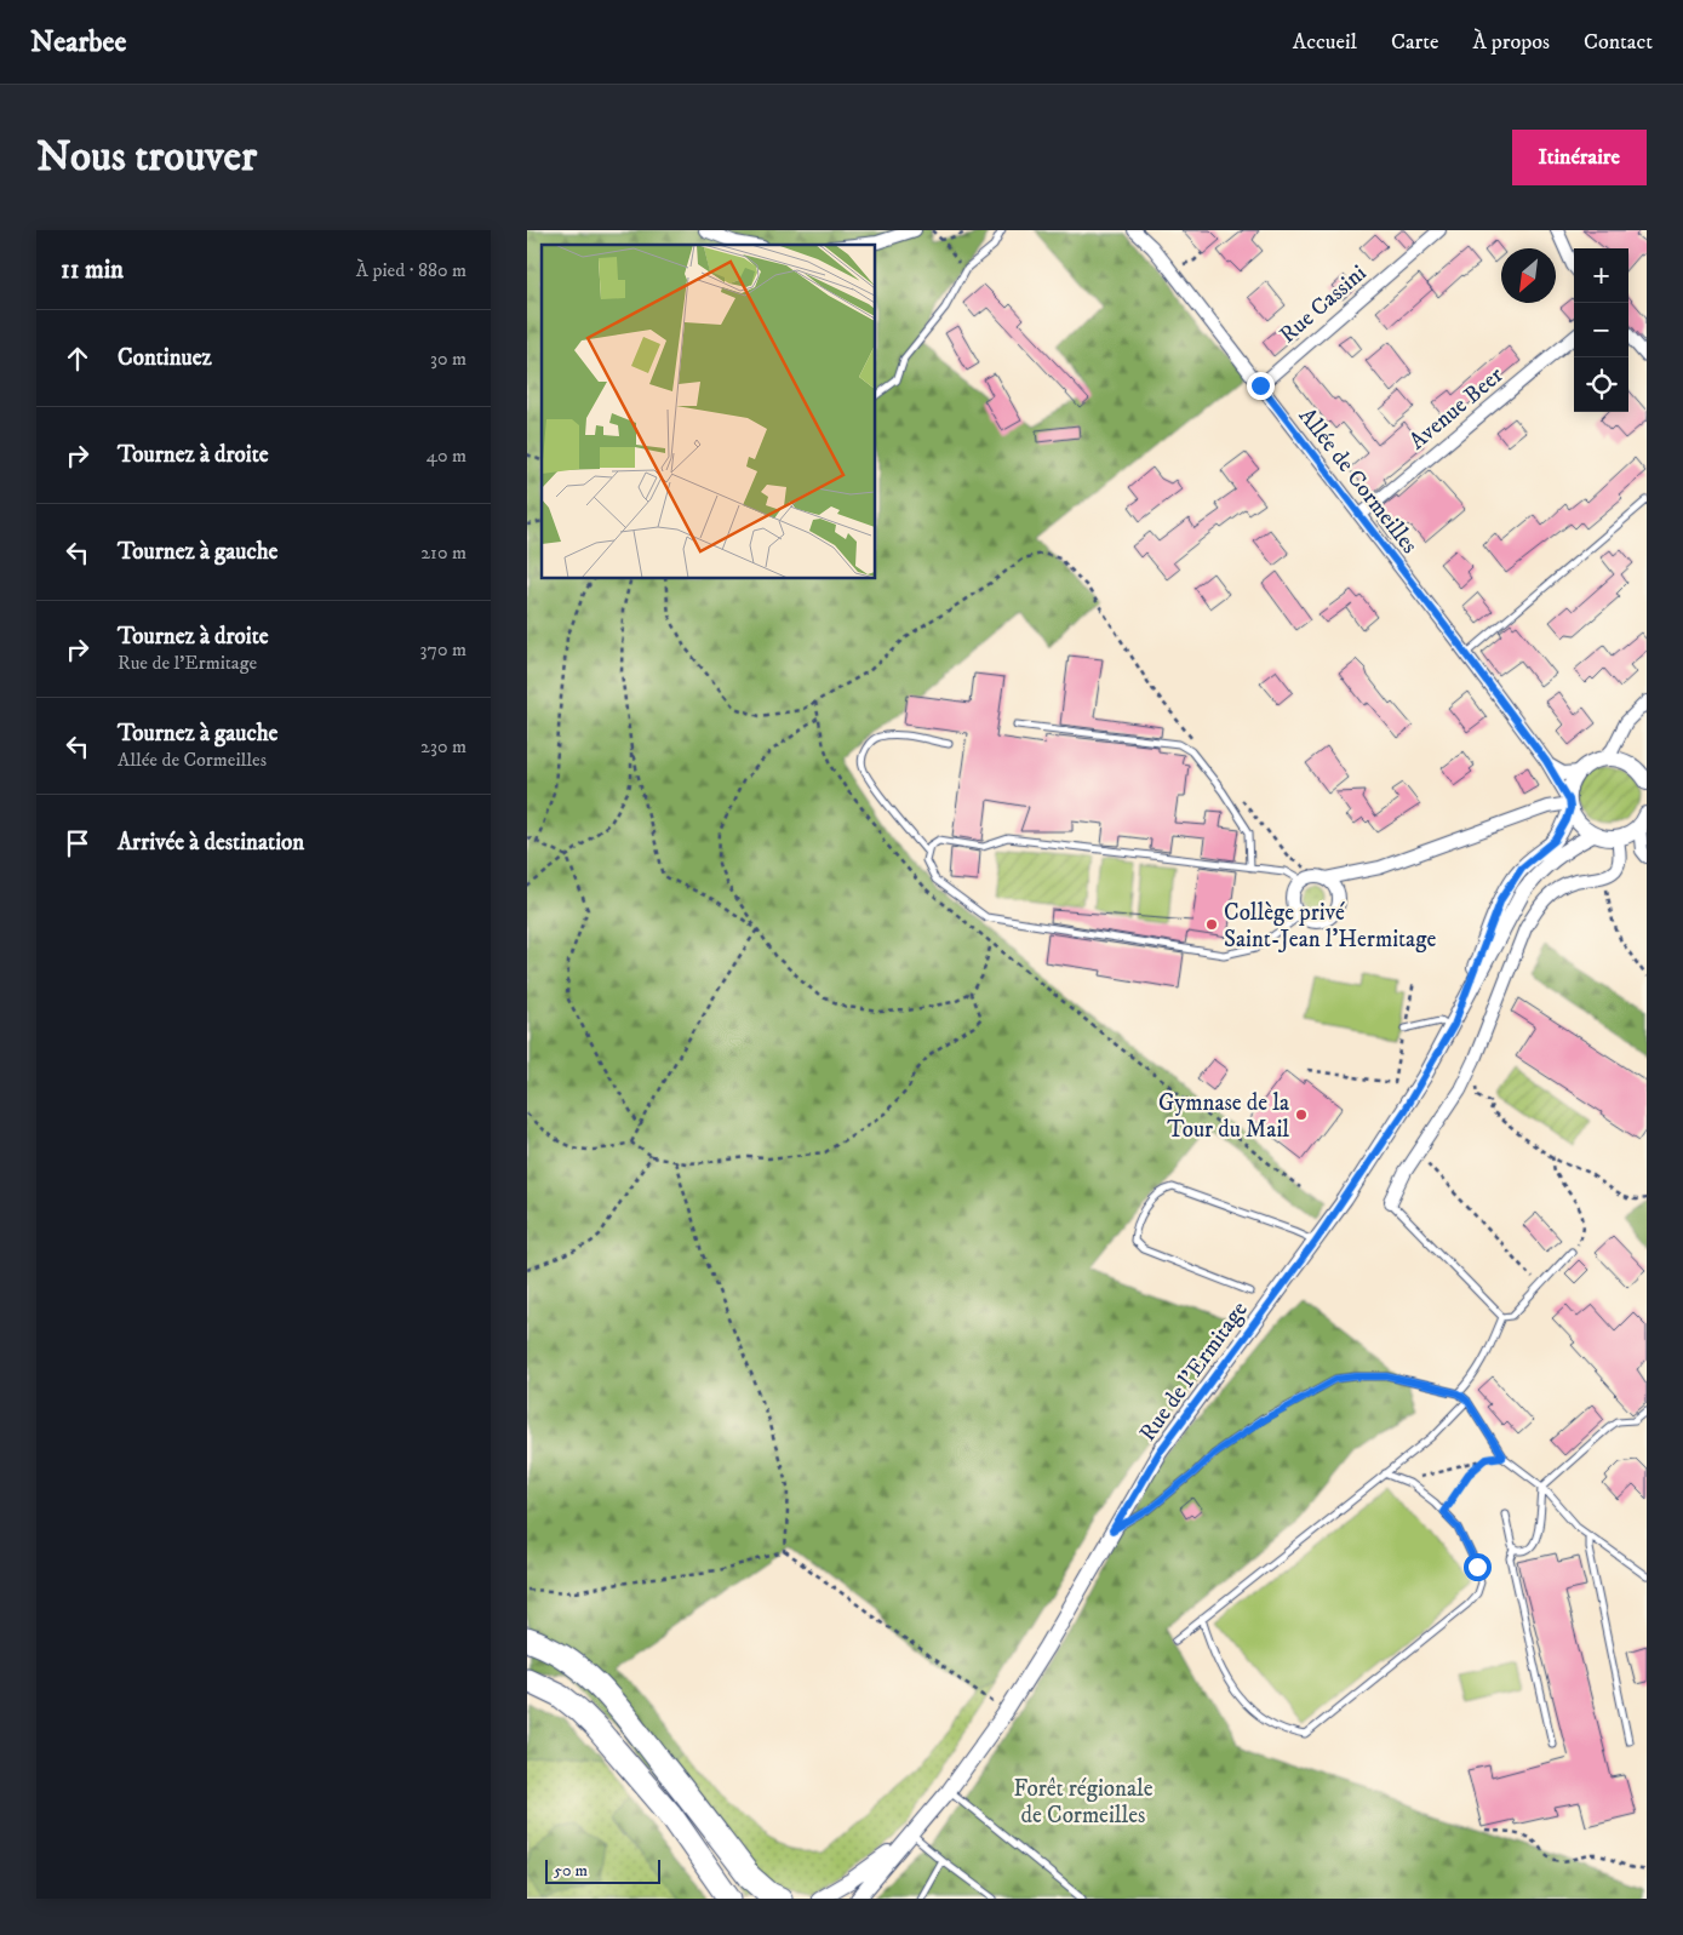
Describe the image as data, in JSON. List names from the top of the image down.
{
  "streets": {
    "street": [
      "Rue Cassini",
      "Avenue Beer",
      "Allée de Cormeilles",
      "Rue de l'Ermitage"
    ]
  },
  "crossings": [
    ["Rue Cassini", "Allée de Cormeilles"],
    ["Avenue Beer", "Allée de Cormeilles"],
    ["Allée de Cormeilles", "Rue de l'Ermitage"]
  ],
  "parks": ["Forêt régionale de Cormeilles"],
  "places": ["Collège privé Saint-Jean l'Hermitage", "Gymnase de la Tour du Mail"],
  "scale_bar": "50 m",
  "north": "bottom left",
  "page": {
    "header": "Nearbee",
    "nav": [
      "Accueil",
      "Carte",
      "À propos",
      "Contact"
    ],
    "buttons": "Itinéraire",
    "title": "Nous trouver",
    "heading": ["11 min", "À pied · 880 m"],
    "map_buttons": ["+", "−"],
    "list": [
      ["Continuez", "30 m"],
      ["Tournez à droite", "40 m"],
      ["Tournez à gauche", "210 m"],
      ["Tournez à droite", "Rue de l'Ermitage", "370 m"],
      ["Tournez à gauche", "Allée de Cormeilles", "230 m"],
      "Arrivée à destination"
    ],
    "scale": "50 m"
  }
}
